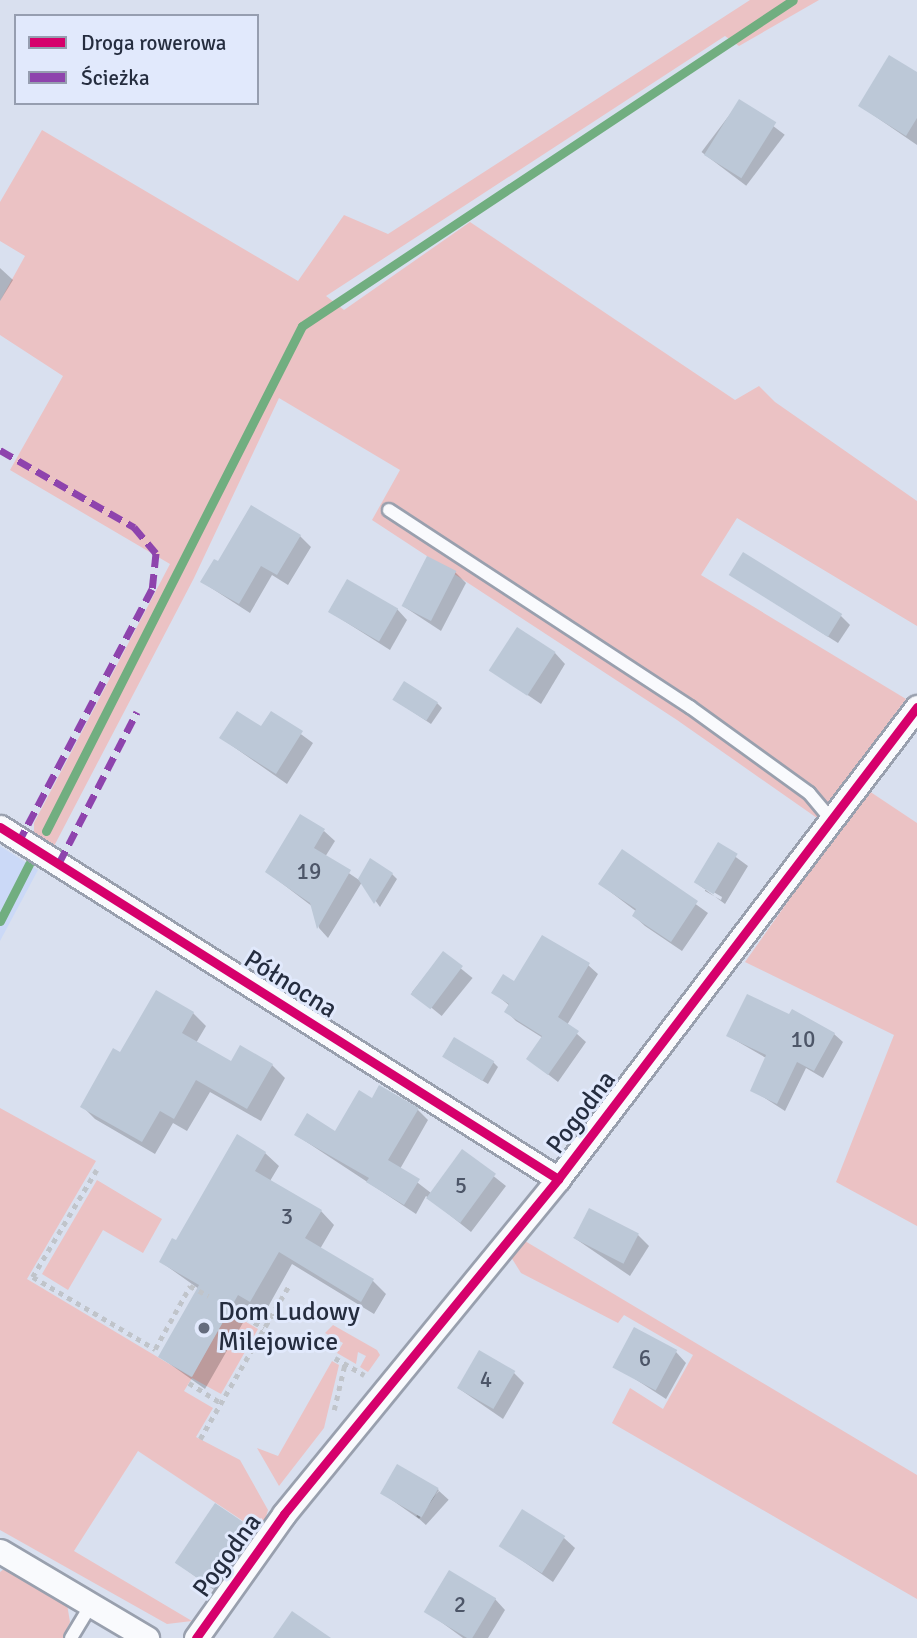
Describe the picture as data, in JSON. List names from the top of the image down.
{
  "streets": {
    "street": ["Północna", "Pogodna"]
  },
  "crossings": [
    ["Północna", "Pogodna"]
  ],
  "places": ["Dom Ludowy Milejowice"],
  "house_numbers": [
    "19",
    "10",
    "5",
    "3",
    "6",
    "4",
    "2"
  ],
  "legend": ["Droga rowerowa", "Ścieżka"]
}
